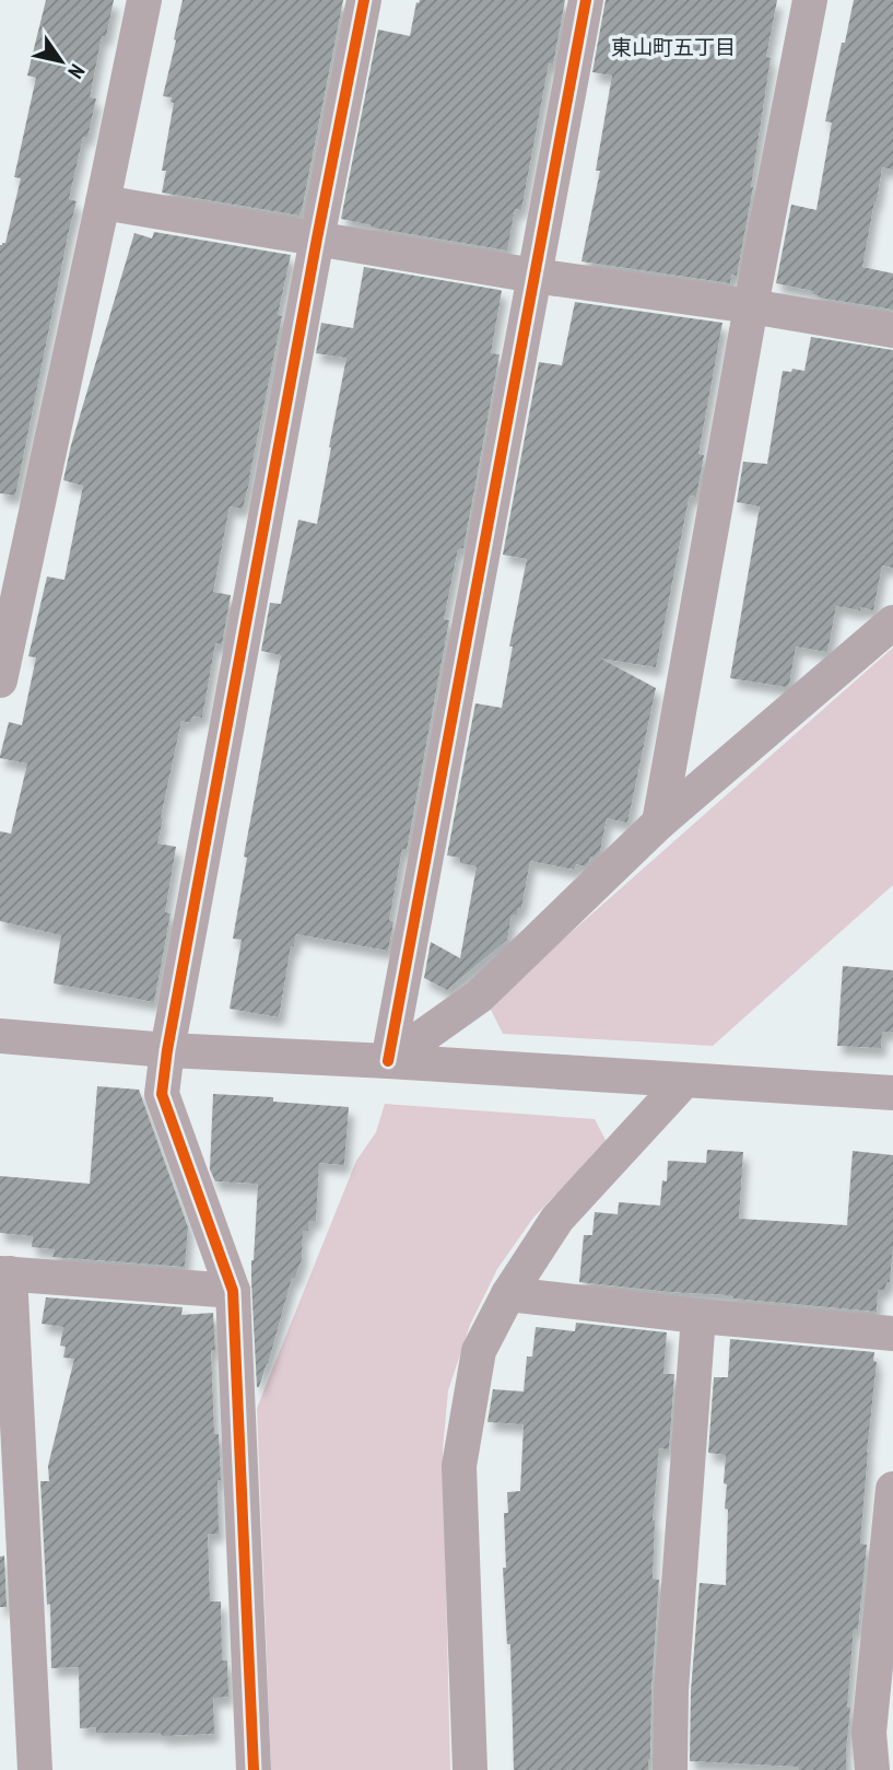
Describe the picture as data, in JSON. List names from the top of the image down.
{
  "districts": ["東山町五丁目"],
  "north": "bottom right"
}
